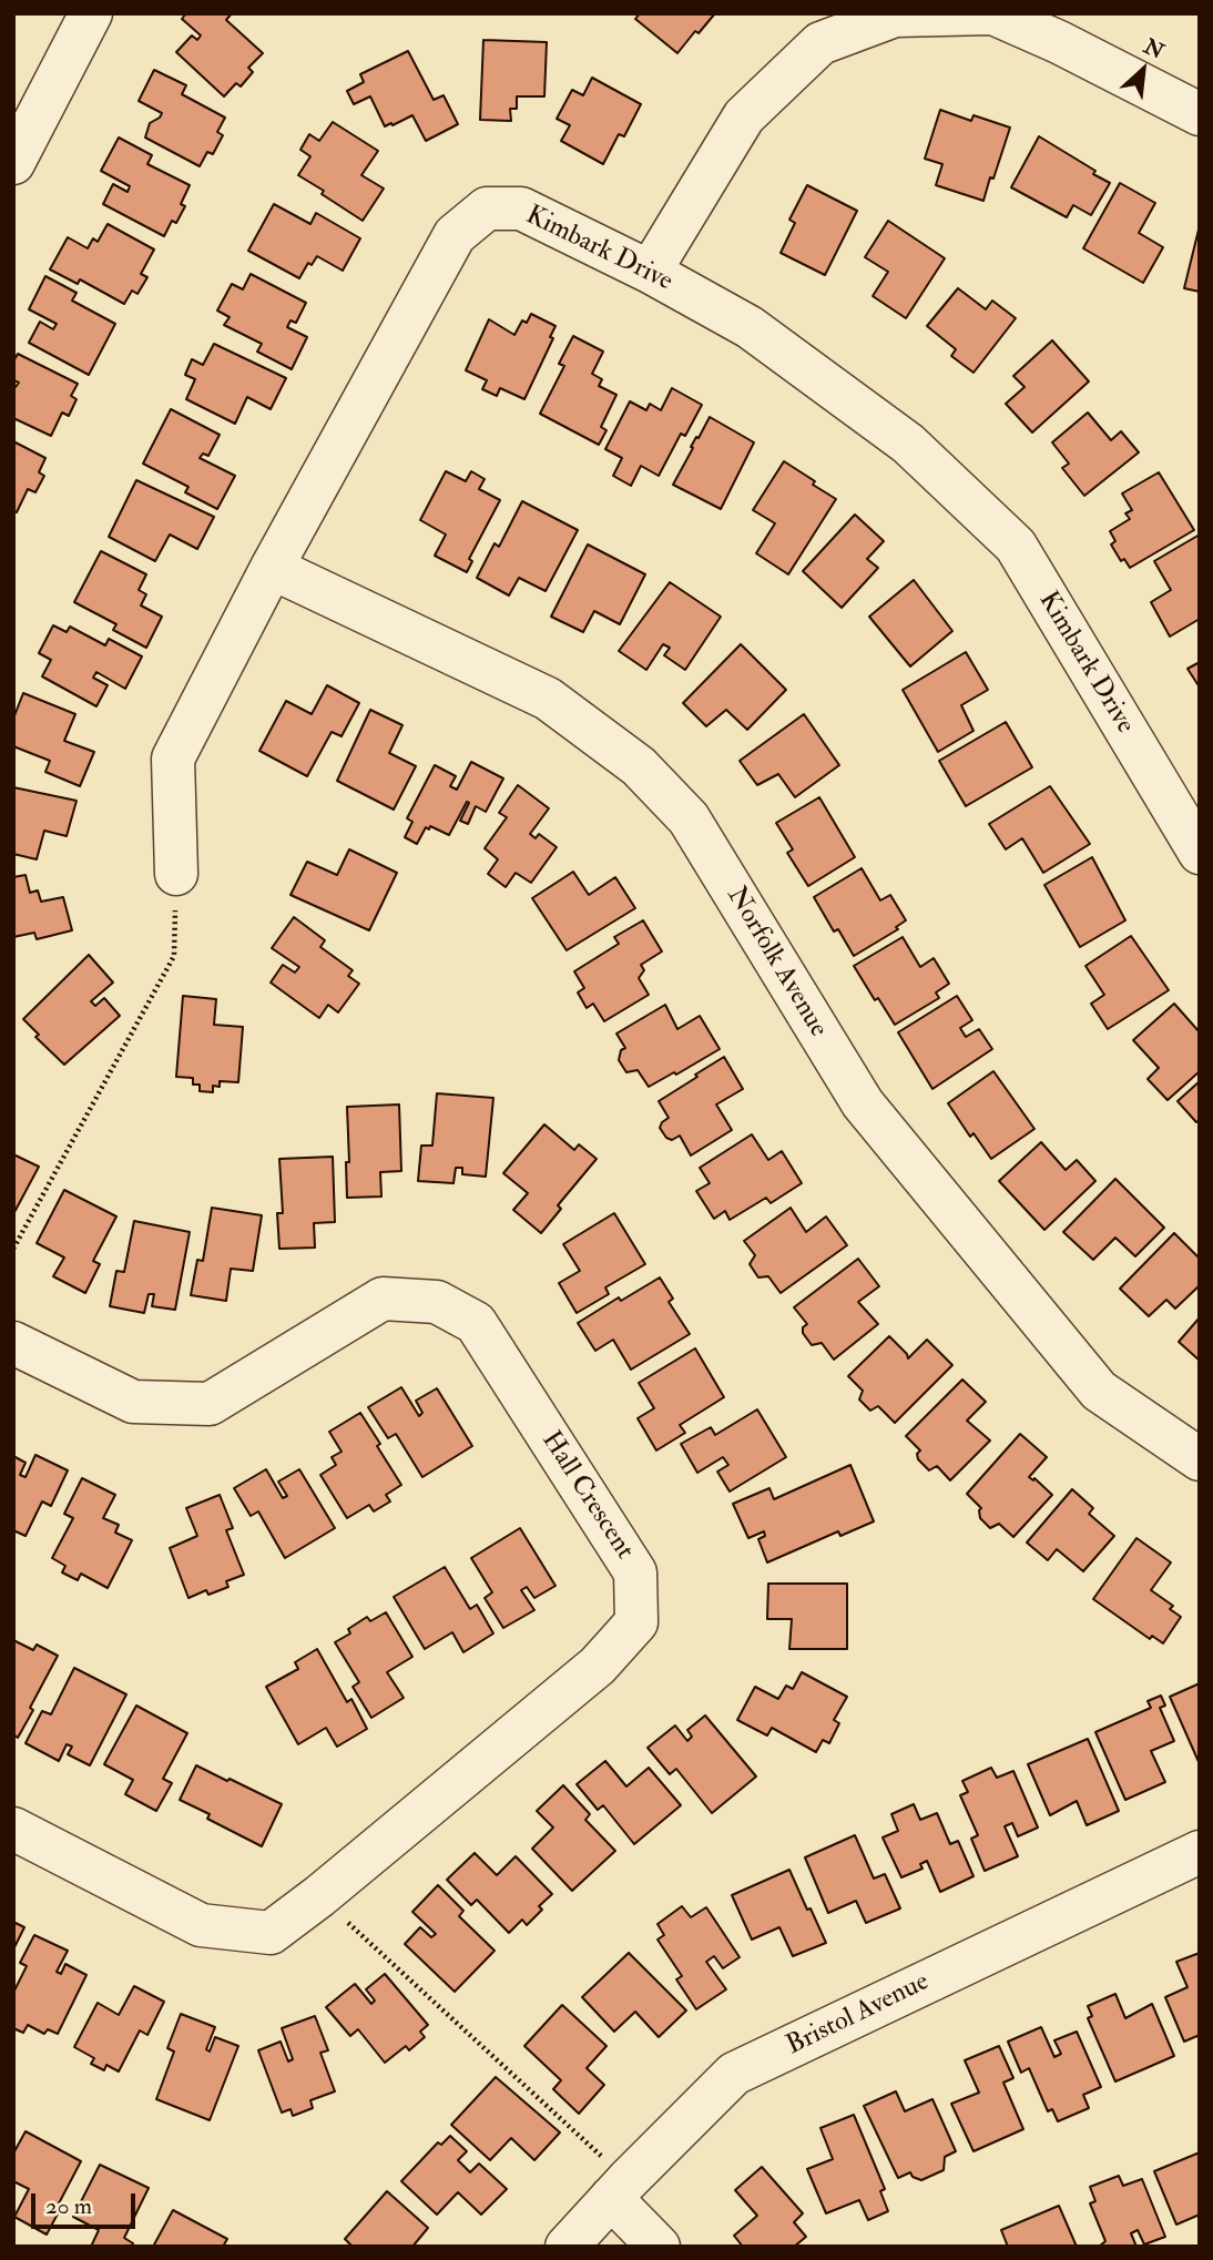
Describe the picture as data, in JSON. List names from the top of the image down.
{
  "streets": {
    "street": [
      "Kimbark Drive",
      "Norfolk Avenue",
      "Hall Crescent",
      "Bristol Avenue"
    ]
  },
  "crossings": [
    ["Kimbark Drive", "Norfolk Avenue"]
  ],
  "scale_bar": "20 m",
  "north": "top right"
}
